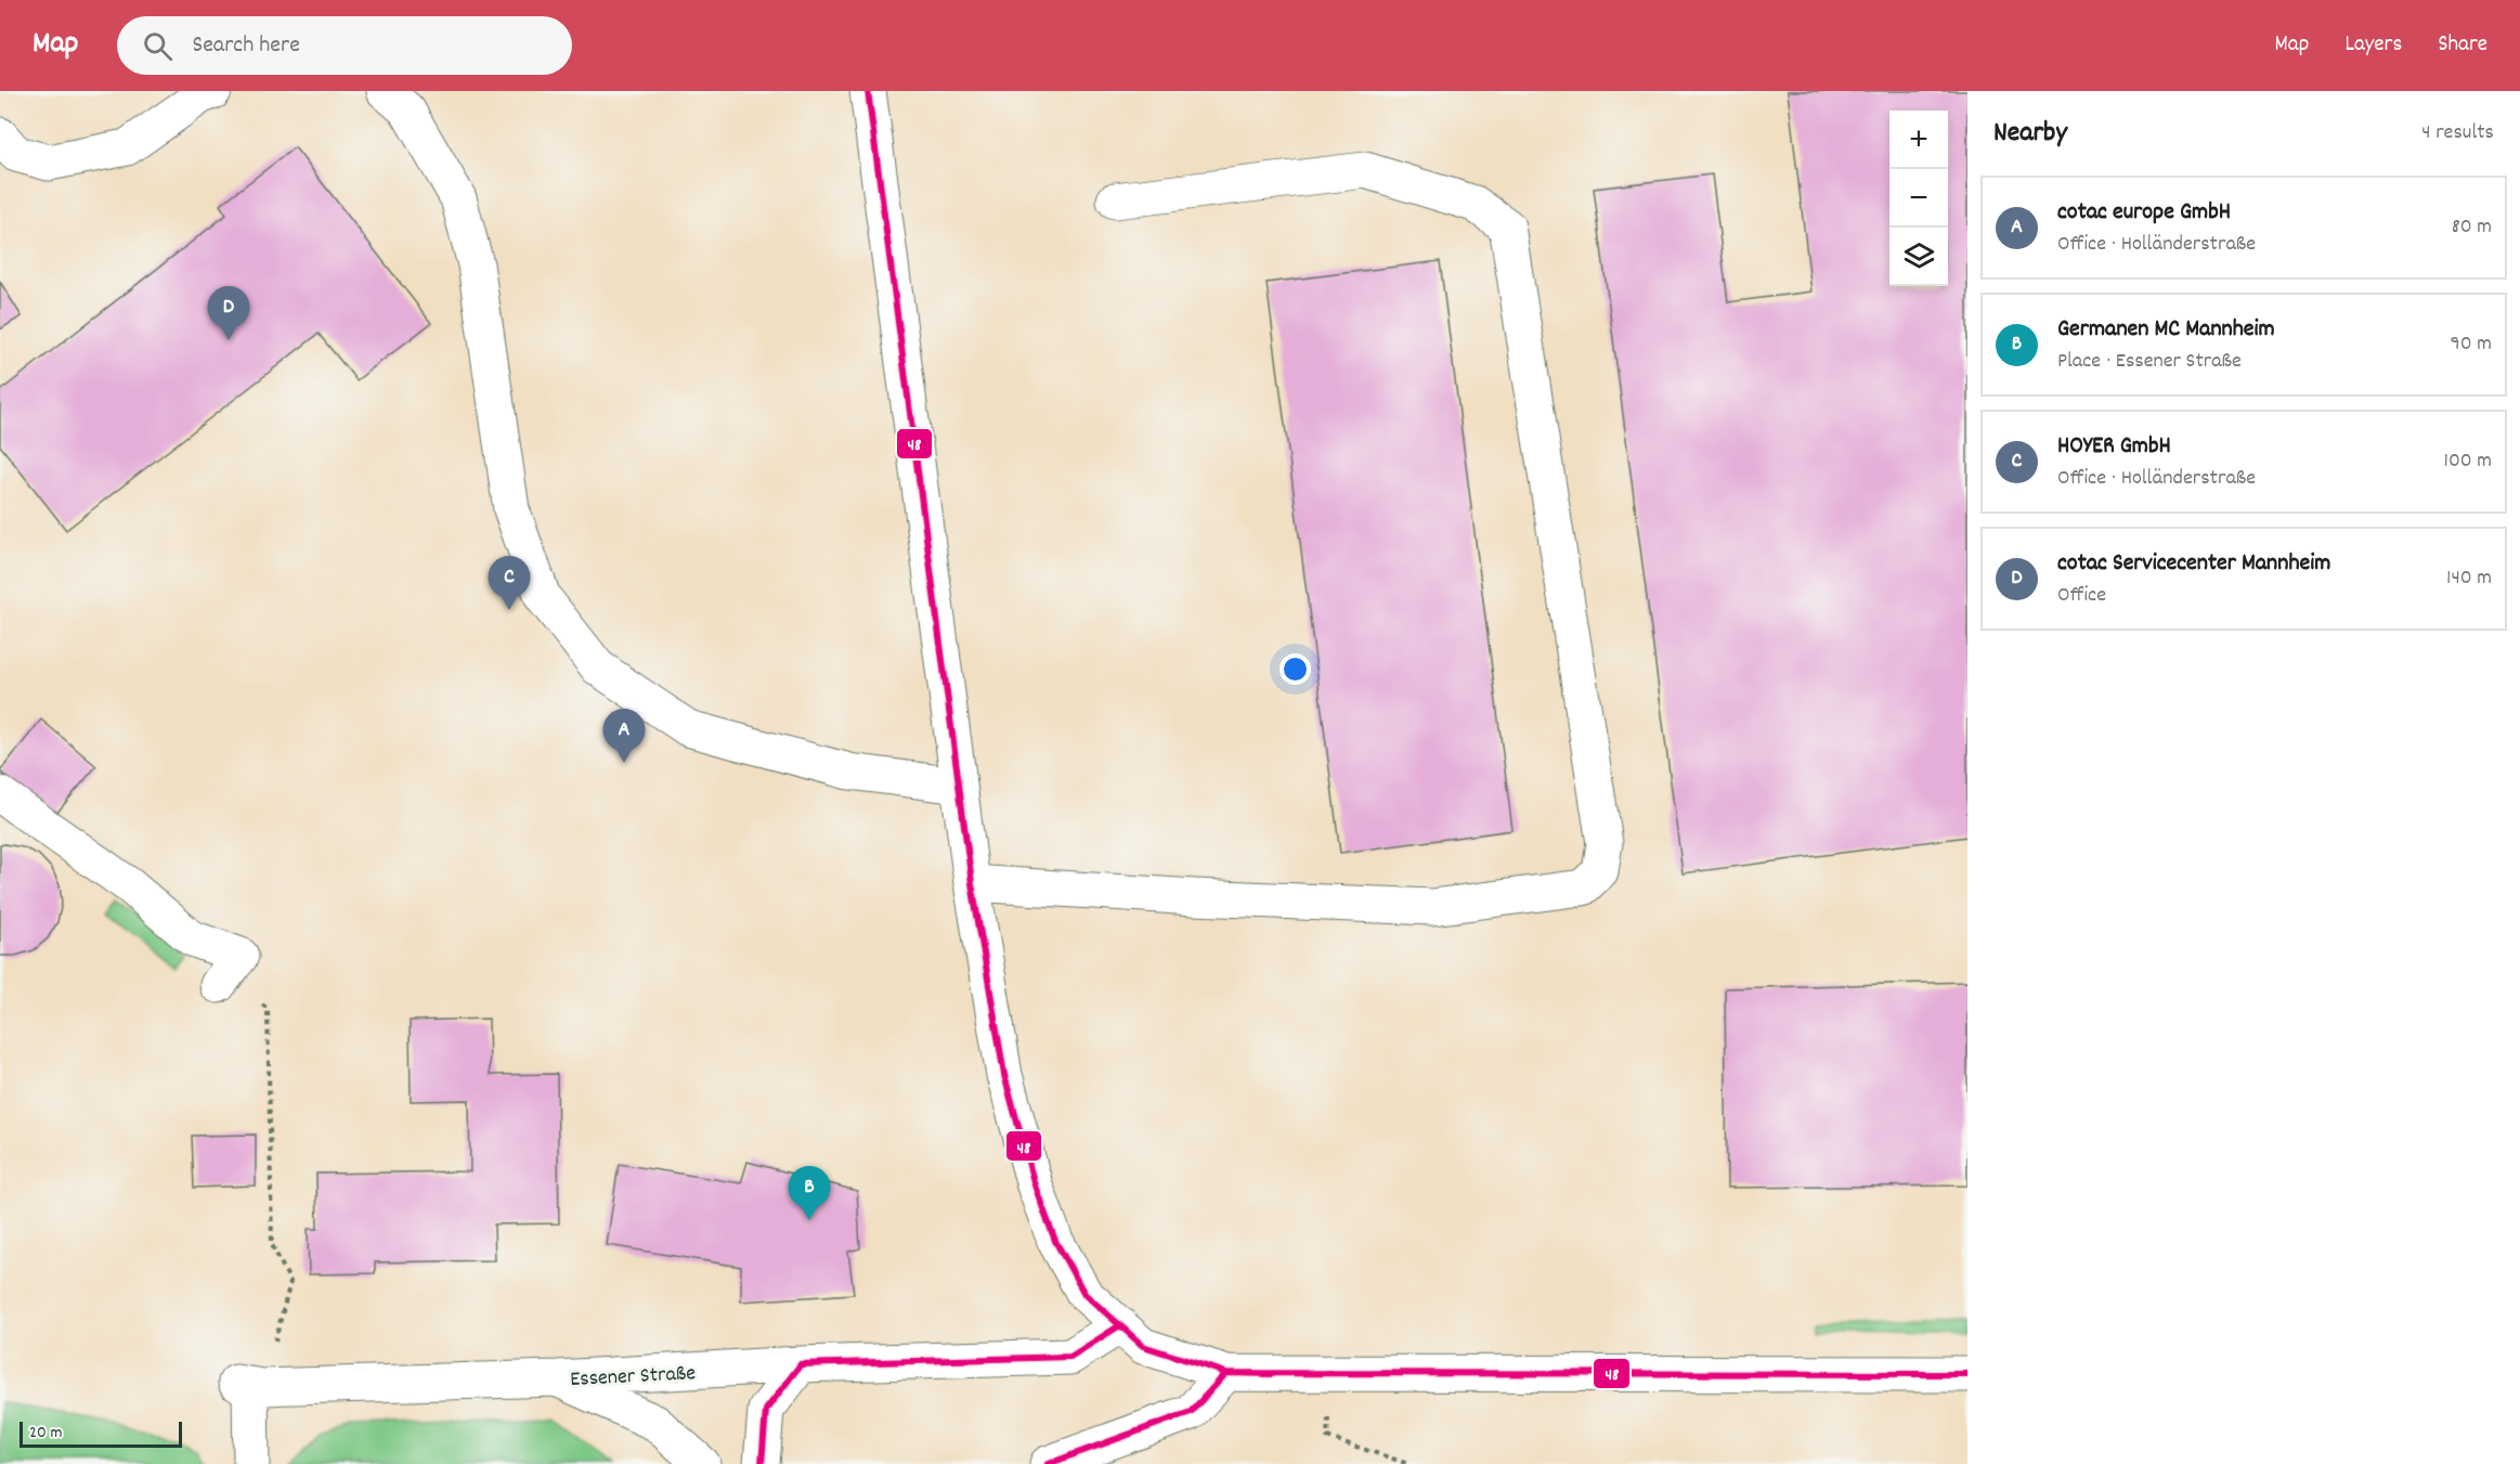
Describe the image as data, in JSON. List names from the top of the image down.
{
  "streets": {
    "street": ["Essener Straße"]
  },
  "lines": ["transit line 48"],
  "scale_bar": "20 m",
  "page": {
    "header": "Map",
    "search": "Search here",
    "nav": ["Map", "Layers", "Share"],
    "heading": ["Nearby", "4 results"],
    "map_buttons": ["+", "−"],
    "list": [
      {
        "mark": "A",
        "name": "cotac europe GmbH",
        "note": "Office · Holländerstraße",
        "value": "80 m"
      },
      {
        "mark": "B",
        "name": "Germanen MC Mannheim",
        "note": "Place · Essener Straße",
        "value": "90 m"
      },
      {
        "mark": "C",
        "name": "HOYER GmbH",
        "note": "Office · Holländerstraße",
        "value": "100 m"
      },
      {
        "mark": "D",
        "name": "cotac Servicecenter Mannheim",
        "note": "Office",
        "value": "140 m"
      }
    ],
    "pins": [
      "D",
      "C",
      "A",
      "B"
    ],
    "scale": "20 m"
  }
}
